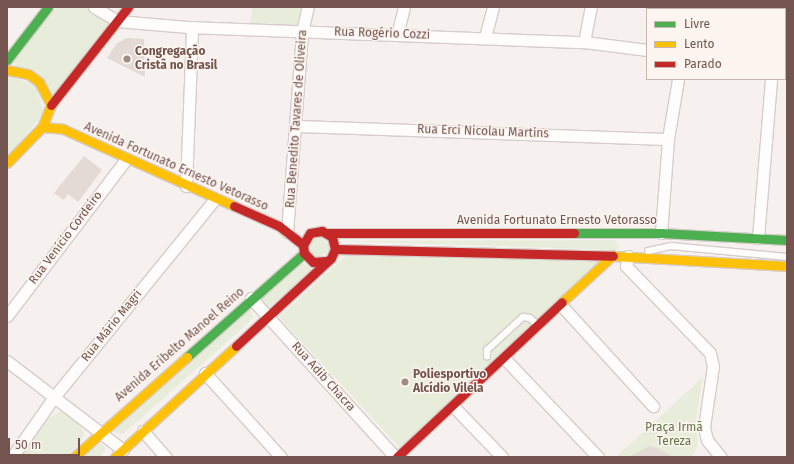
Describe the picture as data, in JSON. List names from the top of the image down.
{
  "streets": {
    "main road": ["Avenida Fortunato Ernesto Vetorasso", "Avenida Eribelto Manoel Reino"],
    "street": [
      "Rua Rogério Cozzi",
      "Rua Benedito Tavares de Oliveira",
      "Rua Erci Nicolau Martins",
      "Rua Venício Cordeiro",
      "Rua Mário Magri",
      "Rua Adib Chacra"
    ]
  },
  "crossings": [
    ["Rua Rogério Cozzi", "Rua Benedito Tavares de Oliveira"],
    ["Rua Benedito Tavares de Oliveira", "Rua Erci Nicolau Martins"],
    ["Rua Benedito Tavares de Oliveira", "Avenida Fortunato Ernesto Vetorasso"],
    ["Avenida Fortunato Ernesto Vetorasso", "Rua Venício Cordeiro"],
    ["Avenida Fortunato Ernesto Vetorasso", "Rua Mário Magri"],
    ["Avenida Fortunato Ernesto Vetorasso", "Avenida Eribelto Manoel Reino"],
    ["Avenida Eribelto Manoel Reino", "Rua Adib Chacra"]
  ],
  "parks": ["Praça Irmã Tereza"],
  "places": ["Congregação Cristã no Brasil", "Poliesportivo Alcídio Vilela"],
  "legend": ["Livre", "Lento", "Parado"],
  "scale_bar": "50 m"
}
